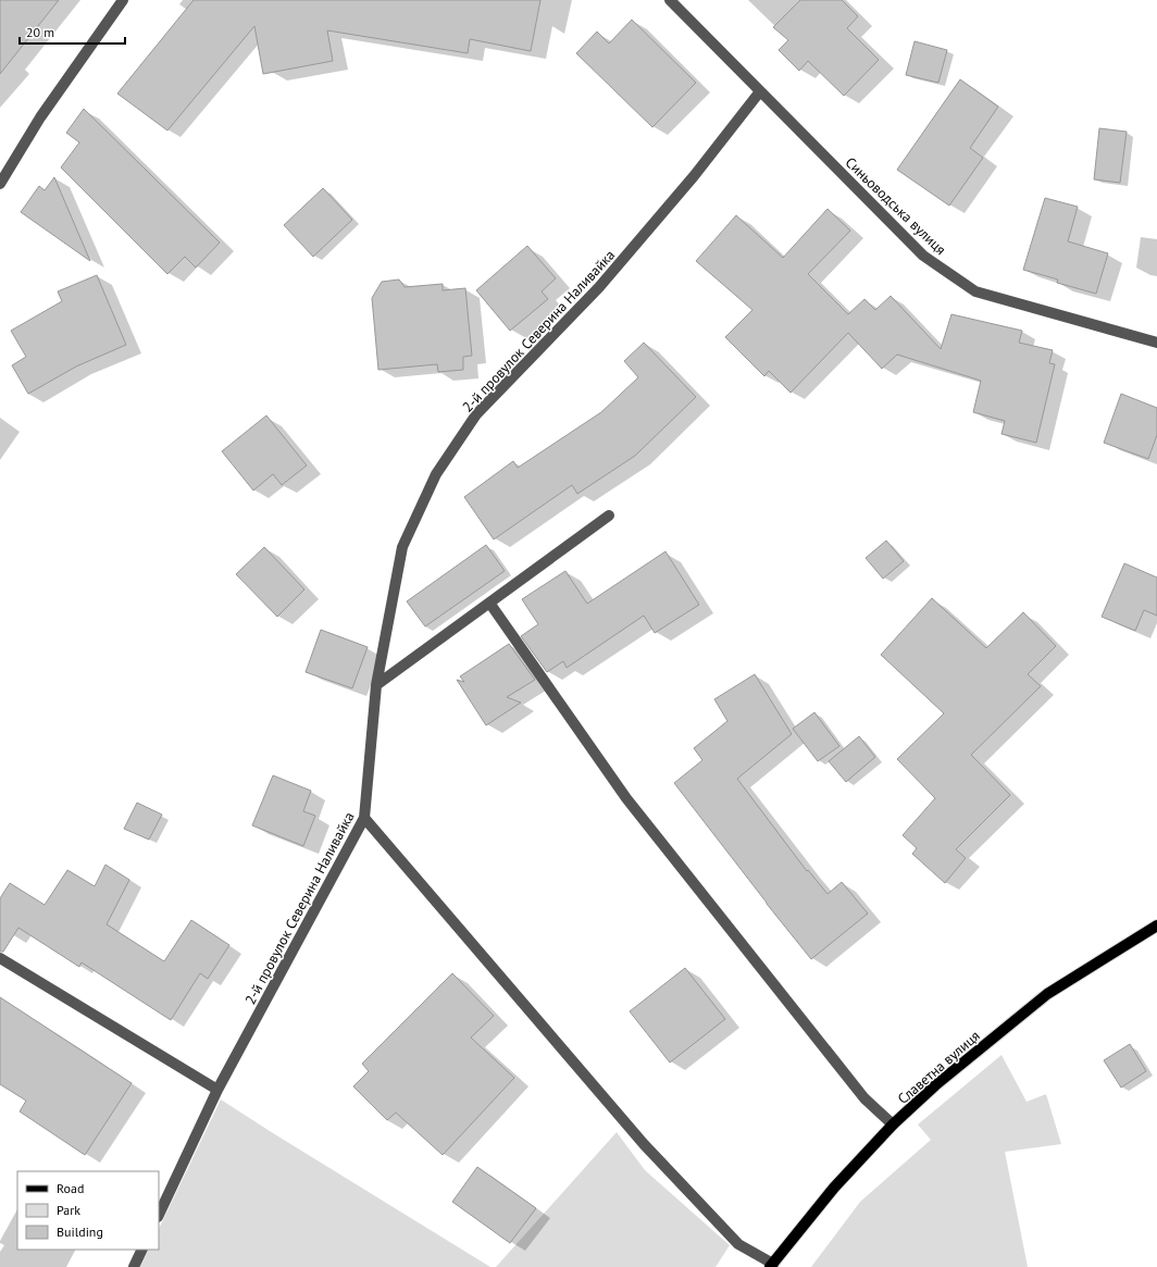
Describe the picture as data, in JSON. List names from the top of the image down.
{
  "streets": {
    "main road": ["Славетна вулиця"],
    "street": ["Синьоводська вулиця", "2-й провулок Северина Наливайка"]
  },
  "crossings": [
    ["Синьоводська вулиця", "2-й провулок Северина Наливайка"]
  ],
  "legend": ["Road", "Park", "Building"],
  "scale_bar": "20 m"
}
